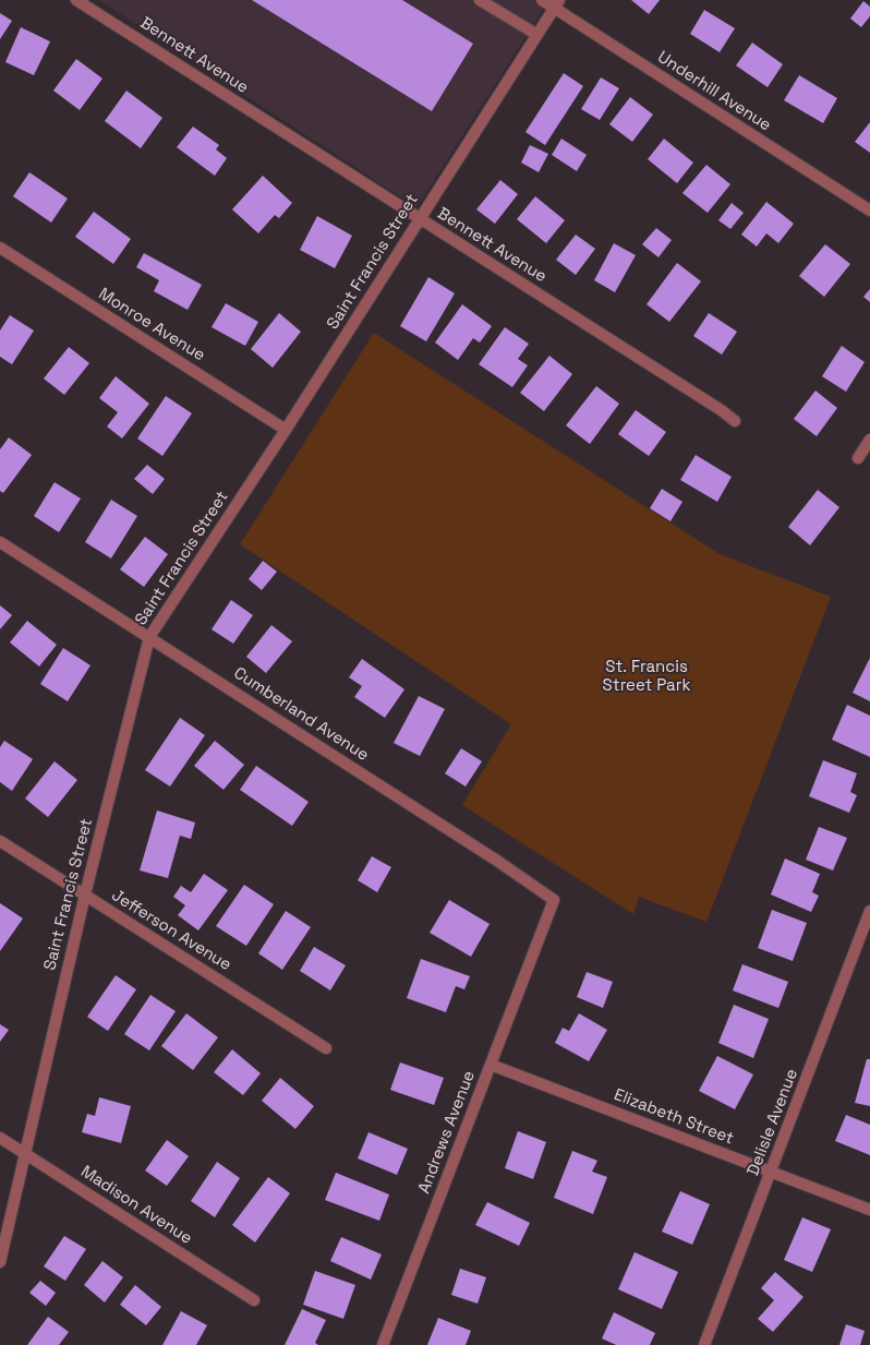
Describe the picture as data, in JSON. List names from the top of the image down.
{
  "streets": {
    "street": [
      "Bennett Avenue",
      "Underhill Avenue",
      "Saint Francis Street",
      "Monroe Avenue",
      "Cumberland Avenue",
      "Jefferson Avenue",
      "Elizabeth Street",
      "Delisle Avenue",
      "Andrews Avenue",
      "Madison Avenue"
    ]
  },
  "crossings": [
    ["Bennett Avenue", "Saint Francis Street"],
    ["Underhill Avenue", "Saint Francis Street"],
    ["Saint Francis Street", "Monroe Avenue"],
    ["Saint Francis Street", "Cumberland Avenue"],
    ["Saint Francis Street", "Jefferson Avenue"],
    ["Saint Francis Street", "Madison Avenue"],
    ["Cumberland Avenue", "Andrews Avenue"],
    ["Elizabeth Street", "Delisle Avenue"],
    ["Elizabeth Street", "Andrews Avenue"]
  ],
  "parks": ["St. Francis Street Park"]
}
